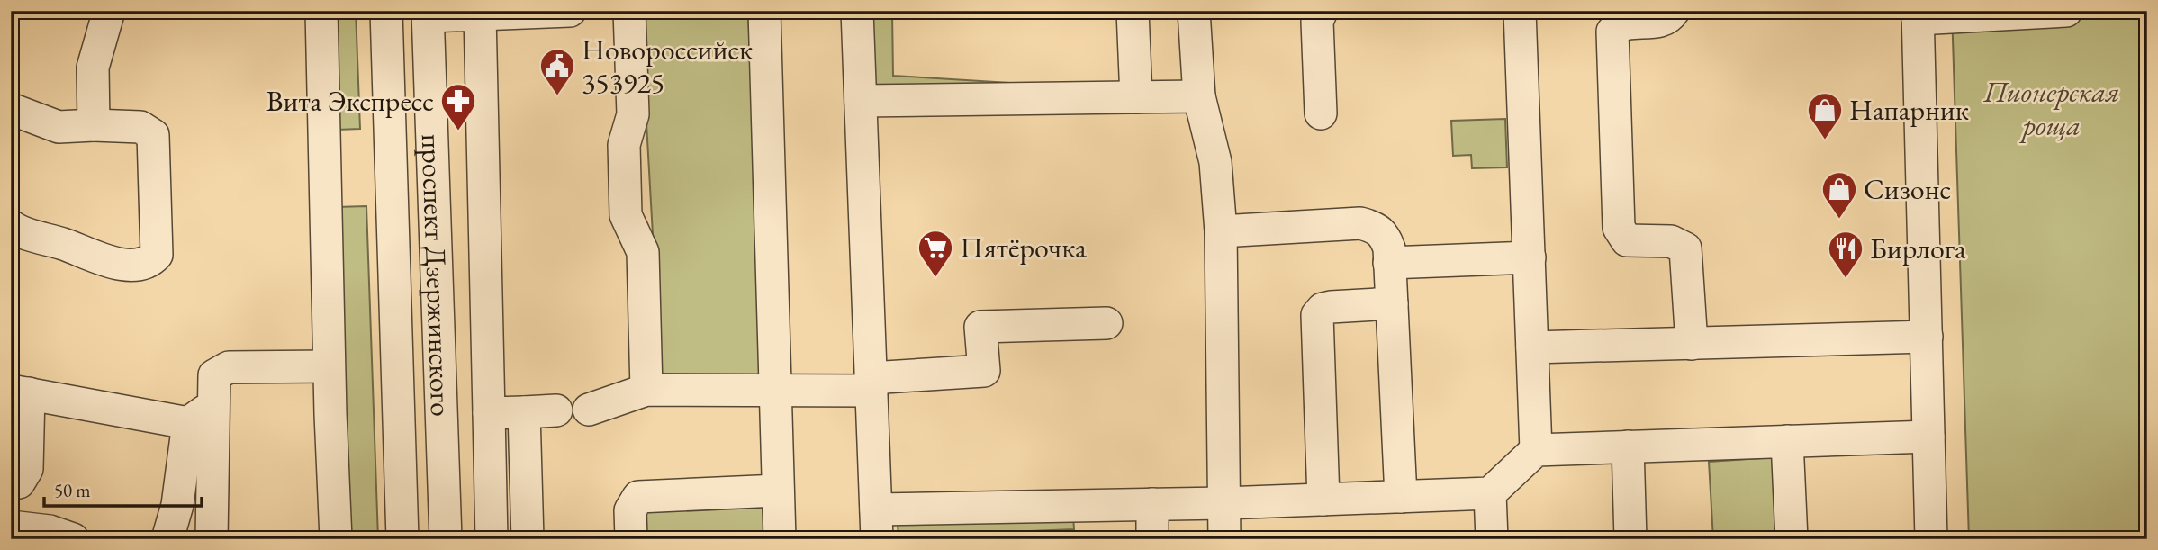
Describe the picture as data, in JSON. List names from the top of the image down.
{
  "streets": {
    "street": ["проспект Дзержинского"]
  },
  "parks": ["Пионерская роща"],
  "places": {
    "public building": ["Новороссийск 353925"],
    "pharmacy": ["Вита Экспресс"],
    "shop": ["Напарник", "Сизонс"],
    "supermarket": ["Пятёрочка"],
    "restaurant": ["Бирлога"]
  },
  "scale_bar": "50 m"
}
